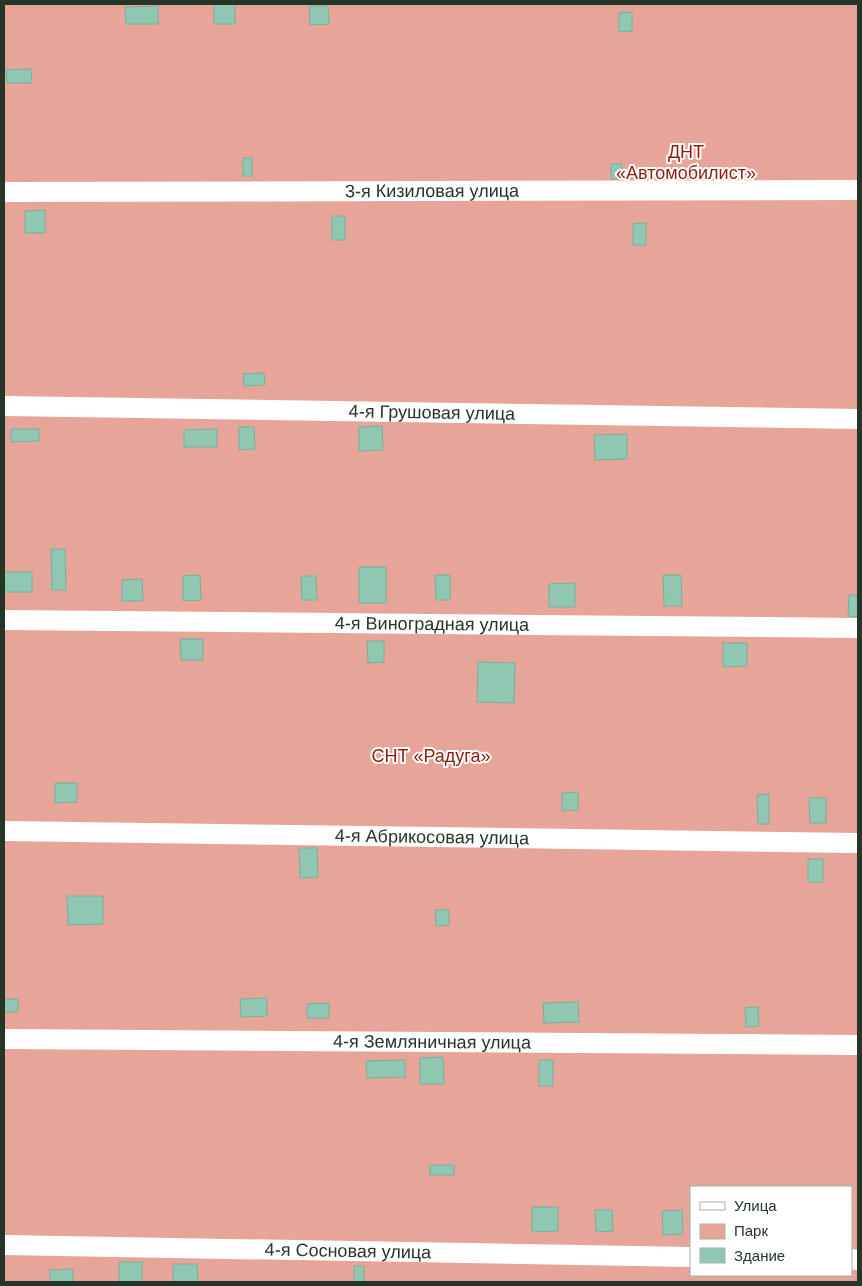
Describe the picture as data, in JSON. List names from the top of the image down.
{
  "streets": {
    "street": [
      "3-я Кизиловая улица",
      "4-я Грушовая улица",
      "4-я Виноградная улица",
      "4-я Абрикосовая улица",
      "4-я Земляничная улица",
      "4-я Сосновая улица"
    ]
  },
  "parks": ["ДНТ «Автомобилист»", "СНТ «Радуга»"],
  "legend": ["Улица", "Парк", "Здание"]
}
